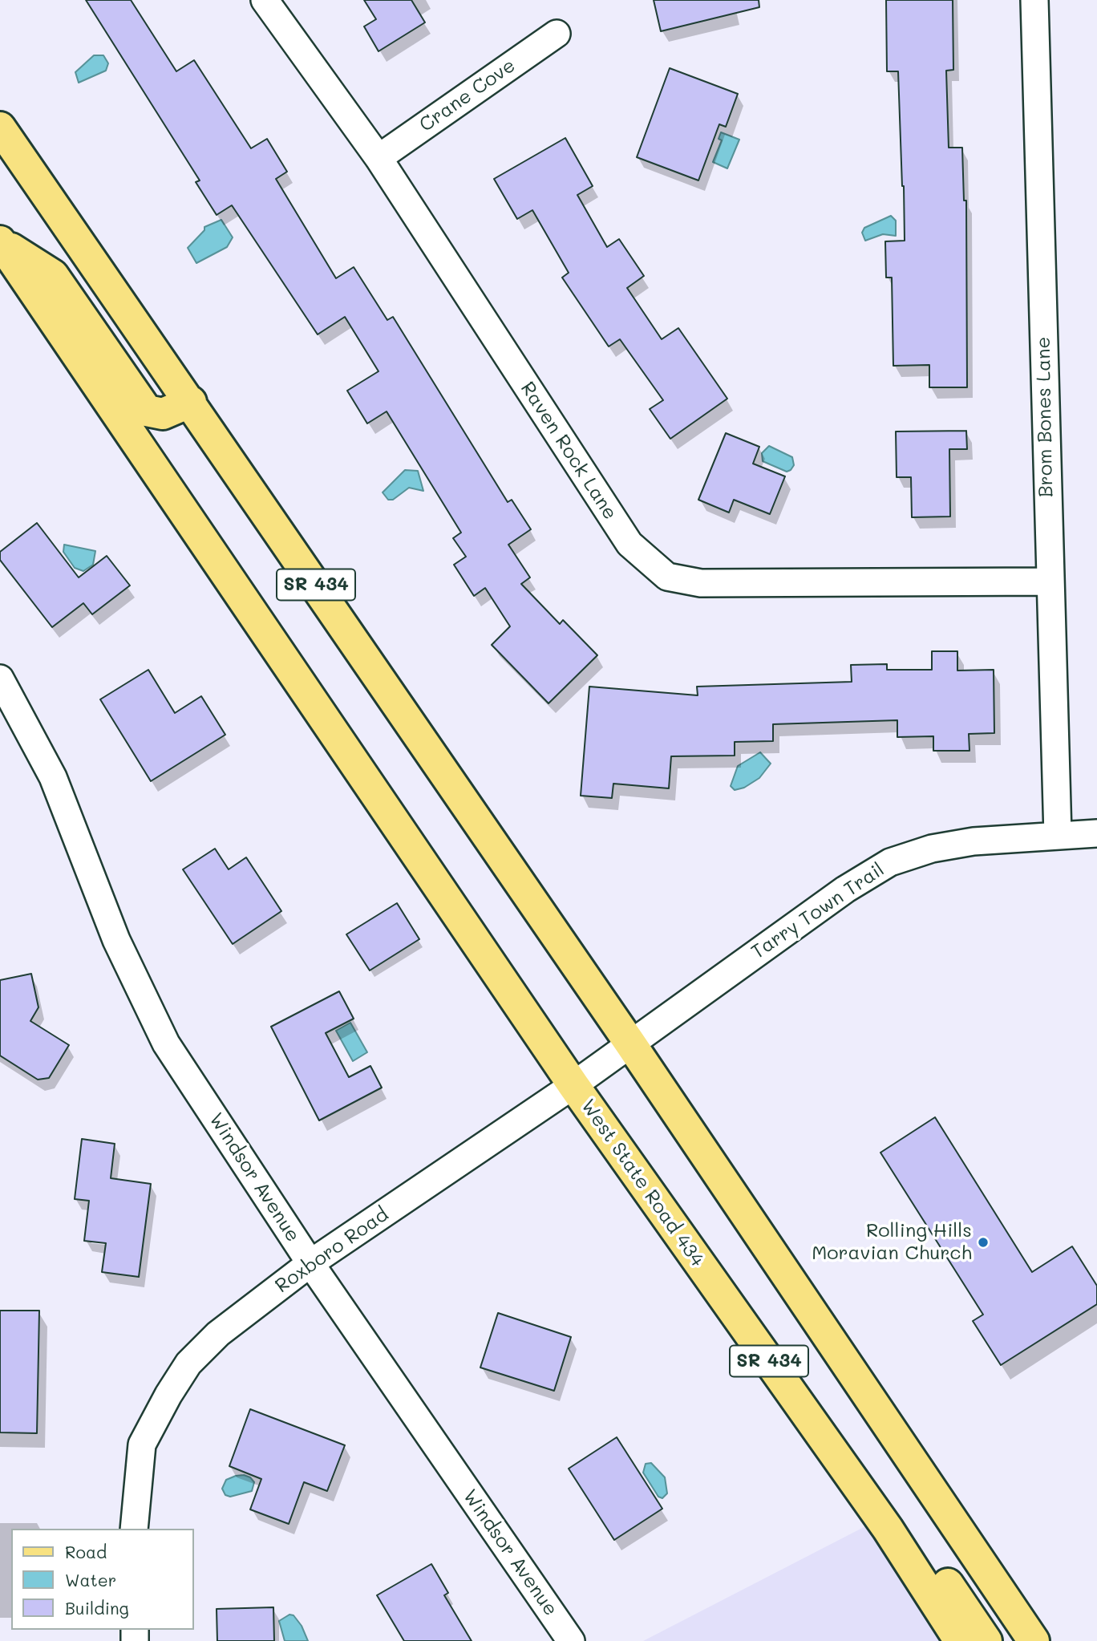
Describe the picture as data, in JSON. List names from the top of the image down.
{
  "streets": {
    "main road": ["SR 434", "West State Road 434"],
    "street": [
      "Crane Cove",
      "Brom Bones Lane",
      "Raven Rock Lane",
      "Tarry Town Trail",
      "Windsor Avenue",
      "Roxboro Road"
    ]
  },
  "crossings": [
    ["Crane Cove", "Raven Rock Lane"],
    ["Brom Bones Lane", "Raven Rock Lane"],
    ["Brom Bones Lane", "Tarry Town Trail"],
    ["SR 434", "Tarry Town Trail"],
    ["SR 434", "Roxboro Road"],
    ["Tarry Town Trail", "Roxboro Road"],
    ["Windsor Avenue", "Roxboro Road"],
    ["West State Road 434", "Roxboro Road"]
  ],
  "places": ["Rolling Hills Moravian Church"],
  "legend": ["Road", "Water", "Building"]
}
